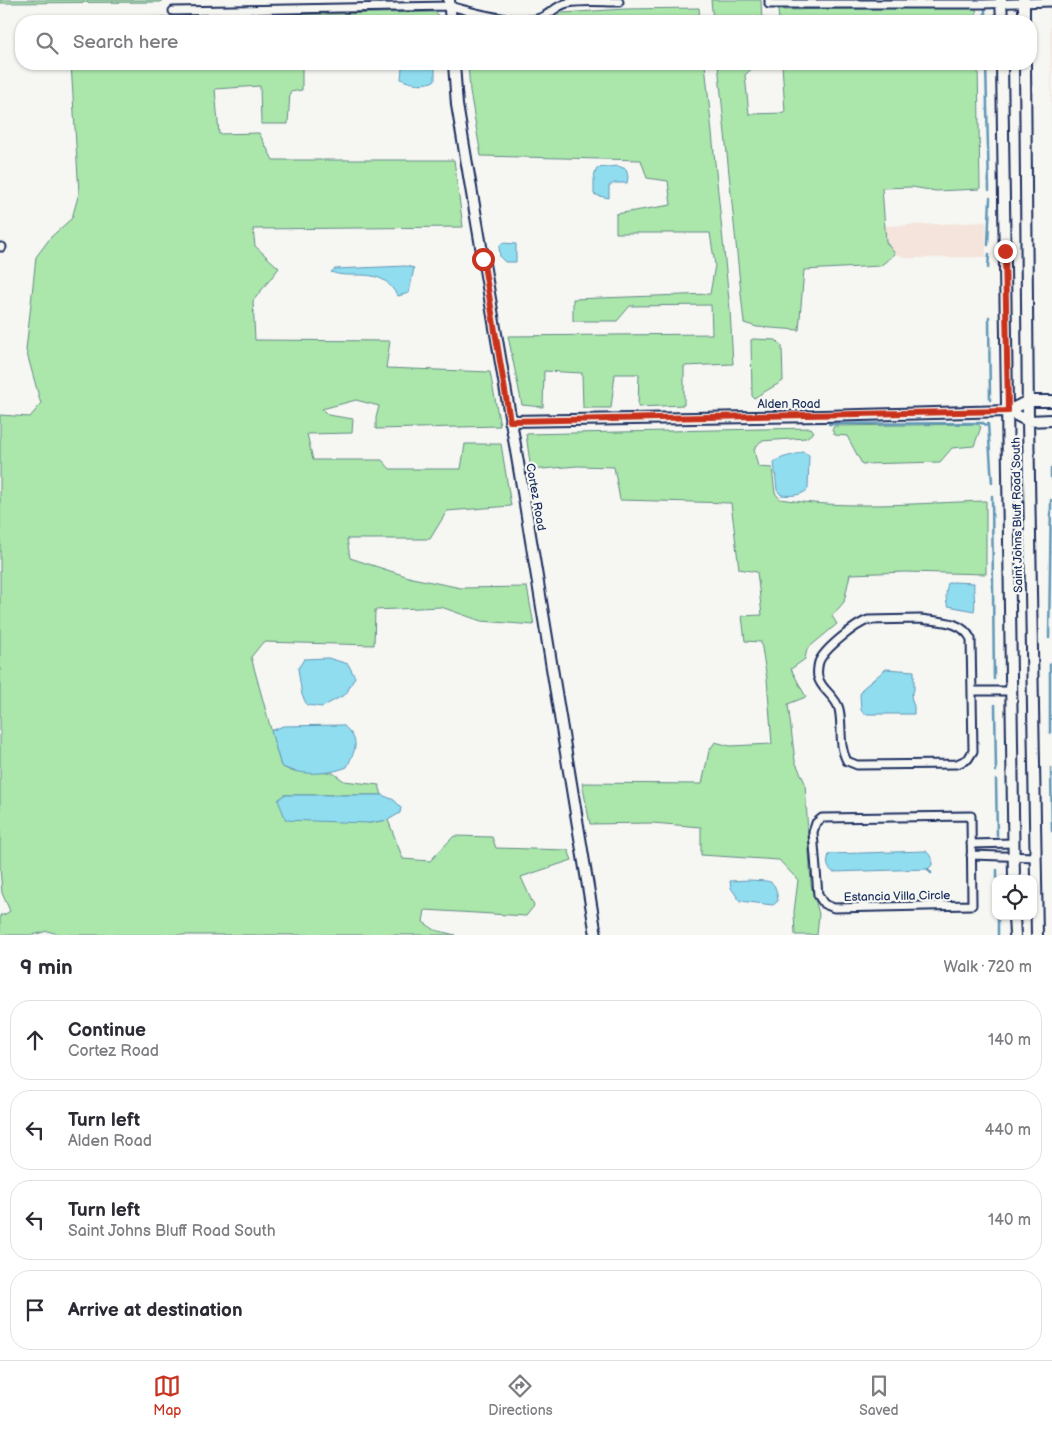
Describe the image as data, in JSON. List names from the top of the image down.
{
  "streets": {
    "main road": ["Alden Road", "Cortez Road", "Saint Johns Bluff Road South"],
    "street": ["Estancia Villa Circle"]
  },
  "crossings": [
    ["Alden Road", "Cortez Road"],
    ["Alden Road", "Saint Johns Bluff Road South"]
  ],
  "page": {
    "search": "Search here",
    "heading": ["9 min", "Walk · 720 m"],
    "list": [
      ["Continue", "Cortez Road", "140 m"],
      ["Turn left", "Alden Road", "440 m"],
      ["Turn left", "Saint Johns Bluff Road South", "140 m"],
      "Arrive at destination"
    ],
    "nav": ["Map", "Directions", "Saved"]
  }
}
